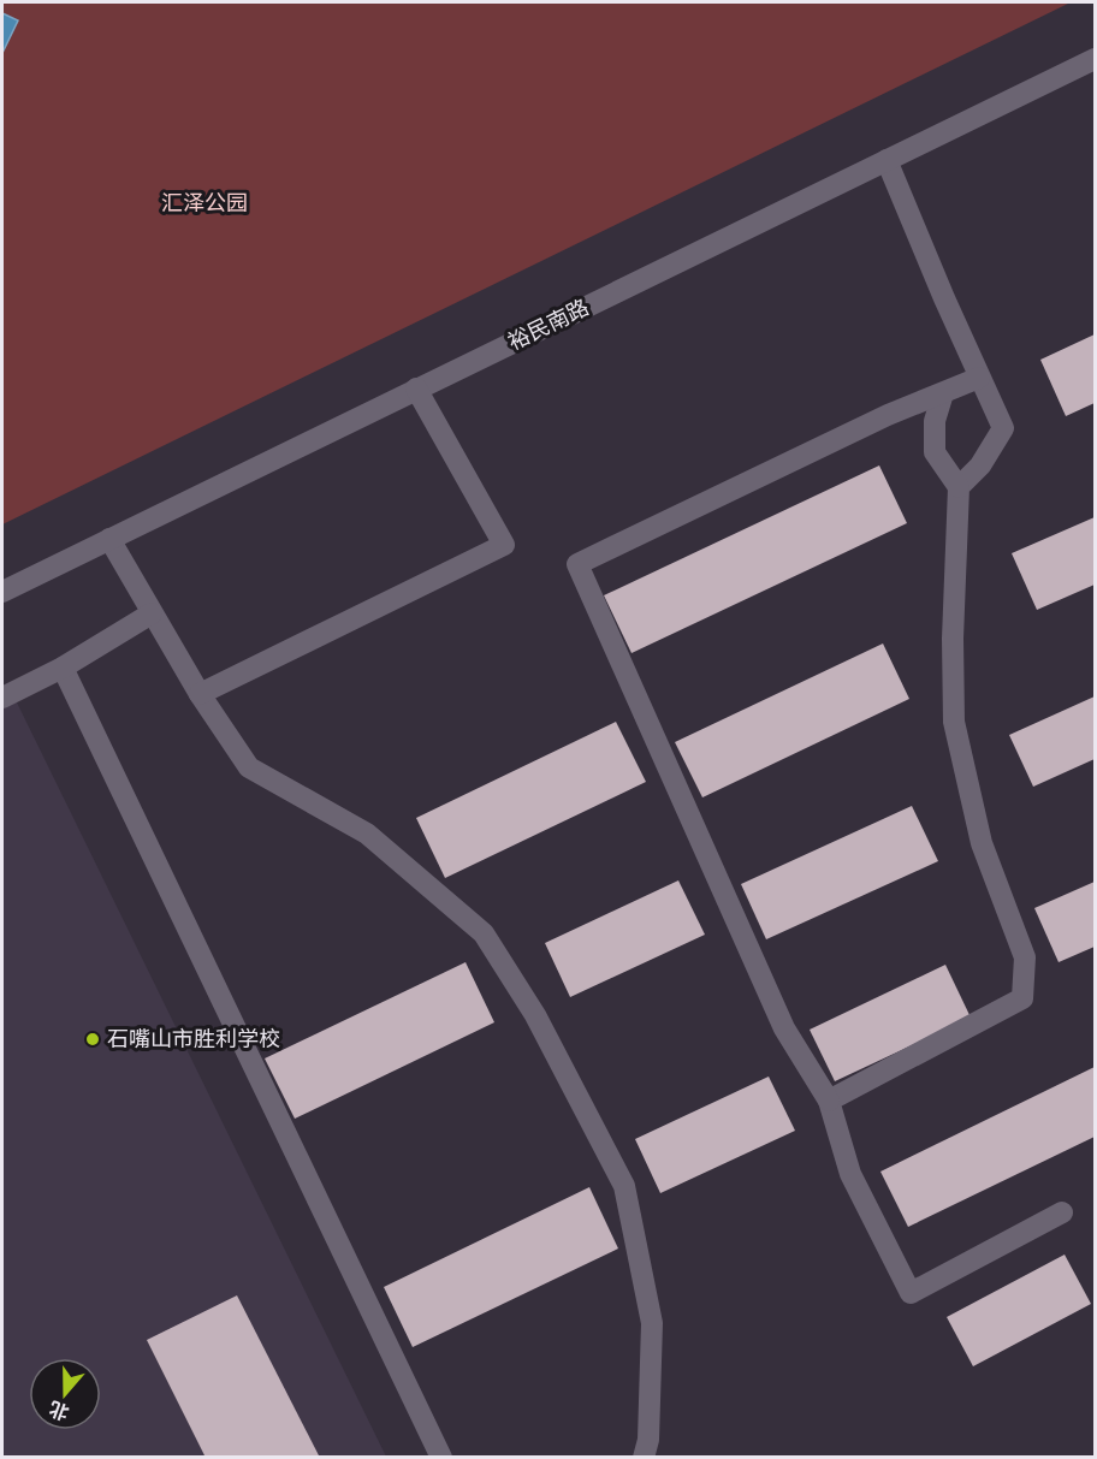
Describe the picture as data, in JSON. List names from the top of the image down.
{
  "streets": {
    "street": ["裕民南路"]
  },
  "parks": ["汇泽公园"],
  "places": ["石嘴山市胜利学校"],
  "north": "bottom"
}
